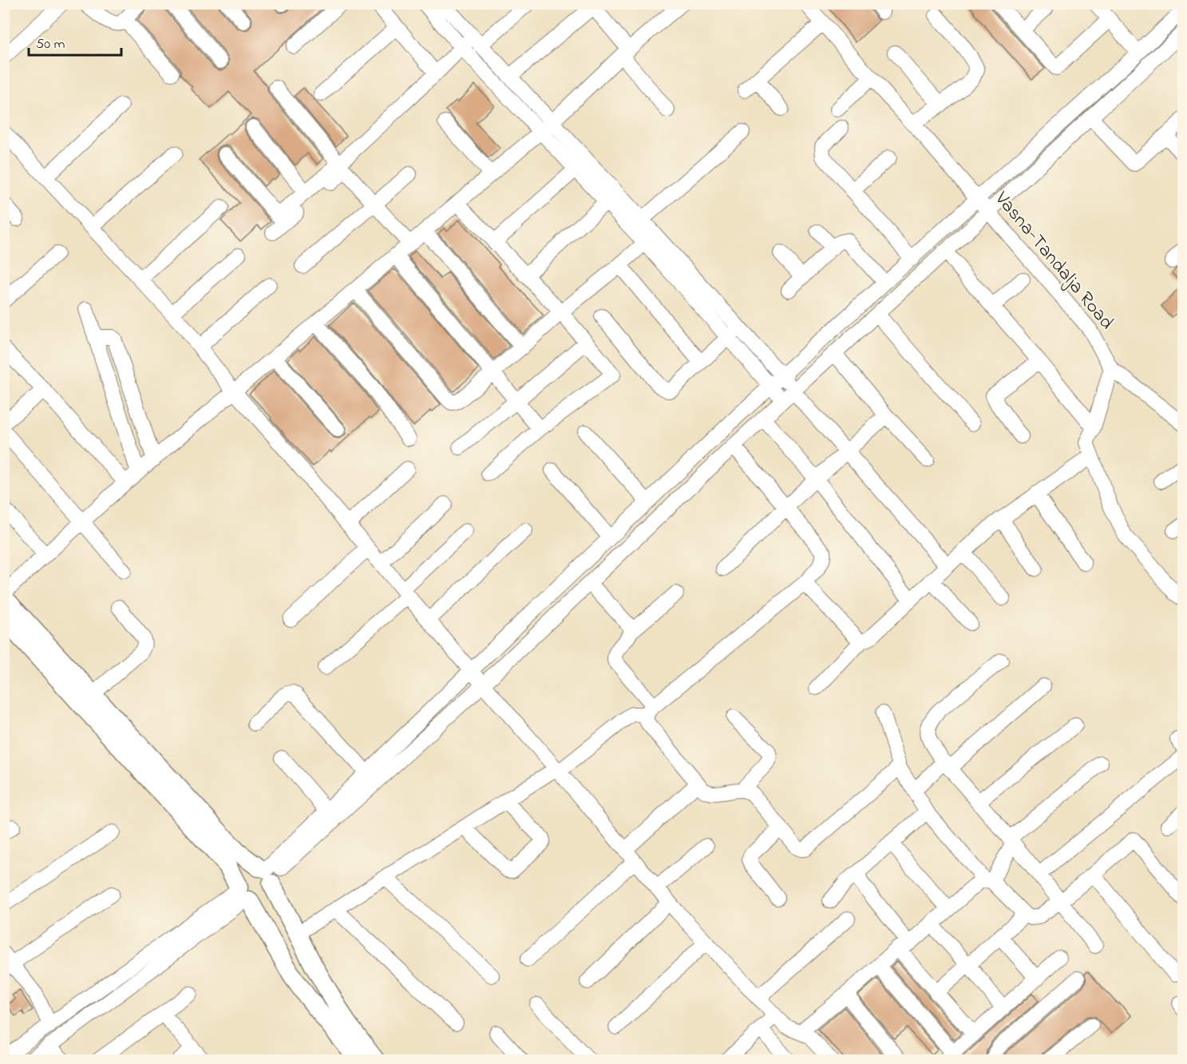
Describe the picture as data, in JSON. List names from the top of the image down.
{
  "streets": {
    "street": ["Vasna-Tandalja Road"]
  },
  "scale_bar": "50 m"
}
